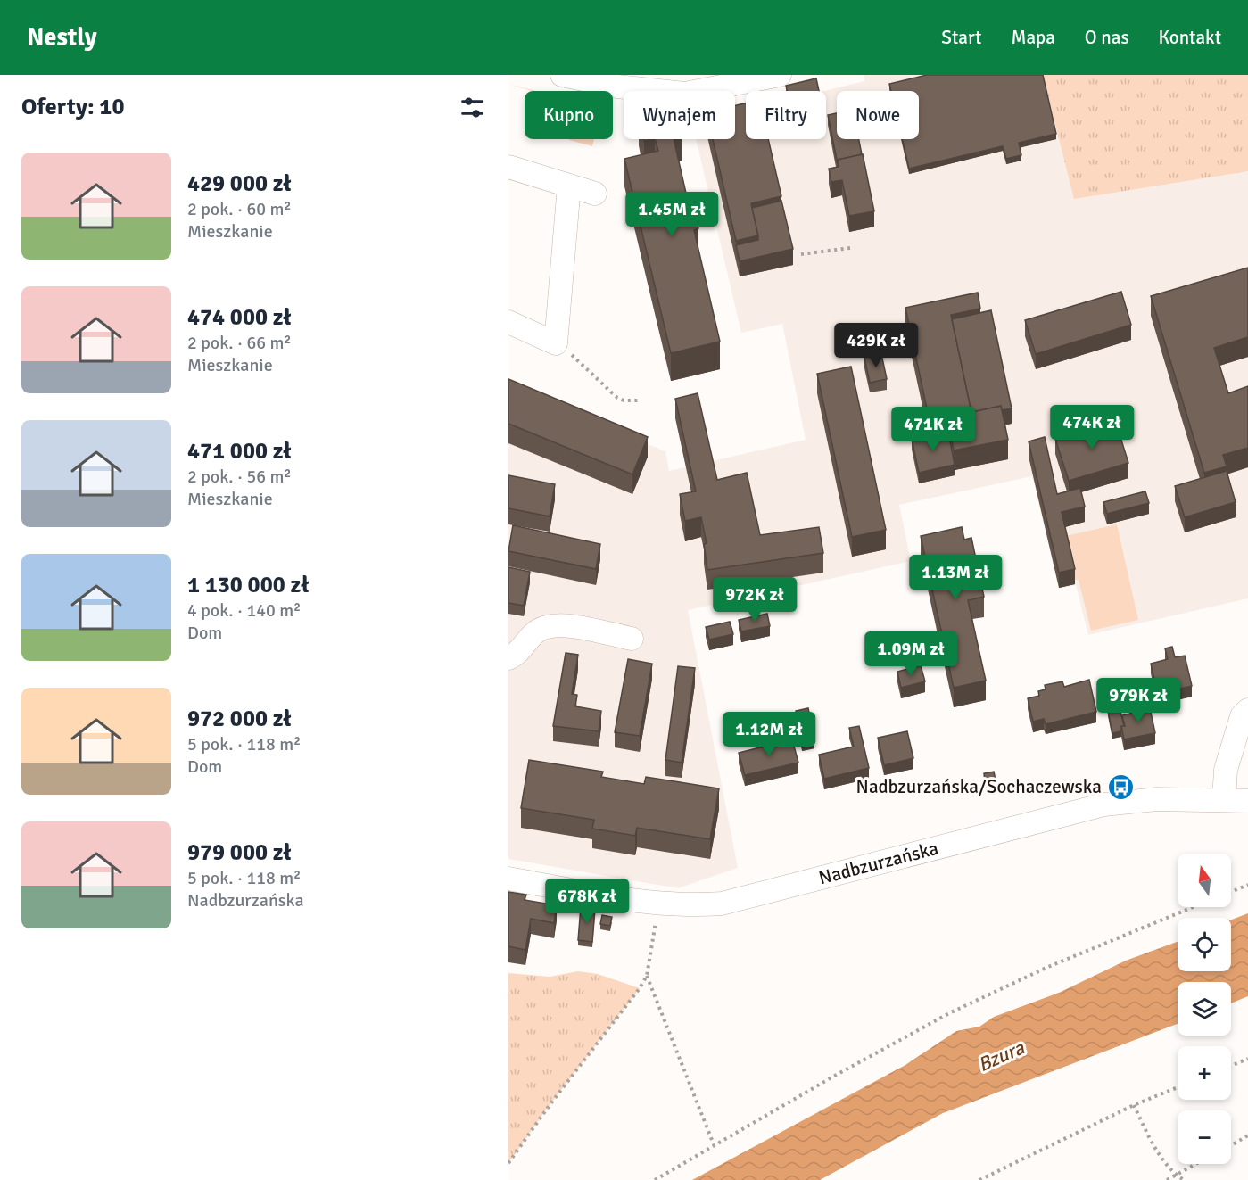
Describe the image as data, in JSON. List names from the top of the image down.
{
  "streets": {
    "street": ["Nadbzurzańska"]
  },
  "water": ["Bzura"],
  "places": {
    "bus stop": ["Nadbzurzańska/Sochaczewska"]
  },
  "north": "top",
  "page": {
    "header": "Nestly",
    "nav": [
      "Start",
      "Mapa",
      "O nas",
      "Kontakt"
    ],
    "heading": "Oferty: 10",
    "chip": [
      "Kupno",
      "Wynajem",
      "Filtry",
      "Nowe"
    ],
    "list": [
      {
        "name": "429 000 zł",
        "note": "2 pok. · 60 m² · Mieszkanie"
      },
      {
        "name": "474 000 zł",
        "note": "2 pok. · 66 m² · Mieszkanie"
      },
      {
        "name": "471 000 zł",
        "note": "2 pok. · 56 m² · Mieszkanie"
      },
      {
        "name": "1 130 000 zł",
        "note": "4 pok. · 140 m² · Dom"
      },
      {
        "name": "972 000 zł",
        "note": "5 pok. · 118 m² · Dom"
      },
      {
        "name": "979 000 zł",
        "note": "5 pok. · 118 m² · Nadbzurzańska"
      }
    ],
    "price": [
      "1.45M zł",
      "429K zł",
      "474K zł",
      "471K zł",
      "1.13M zł",
      "972K zł",
      "1.09M zł",
      "979K zł",
      "1.12M zł",
      "678K zł"
    ],
    "map_buttons": ["+", "−"]
  }
}
